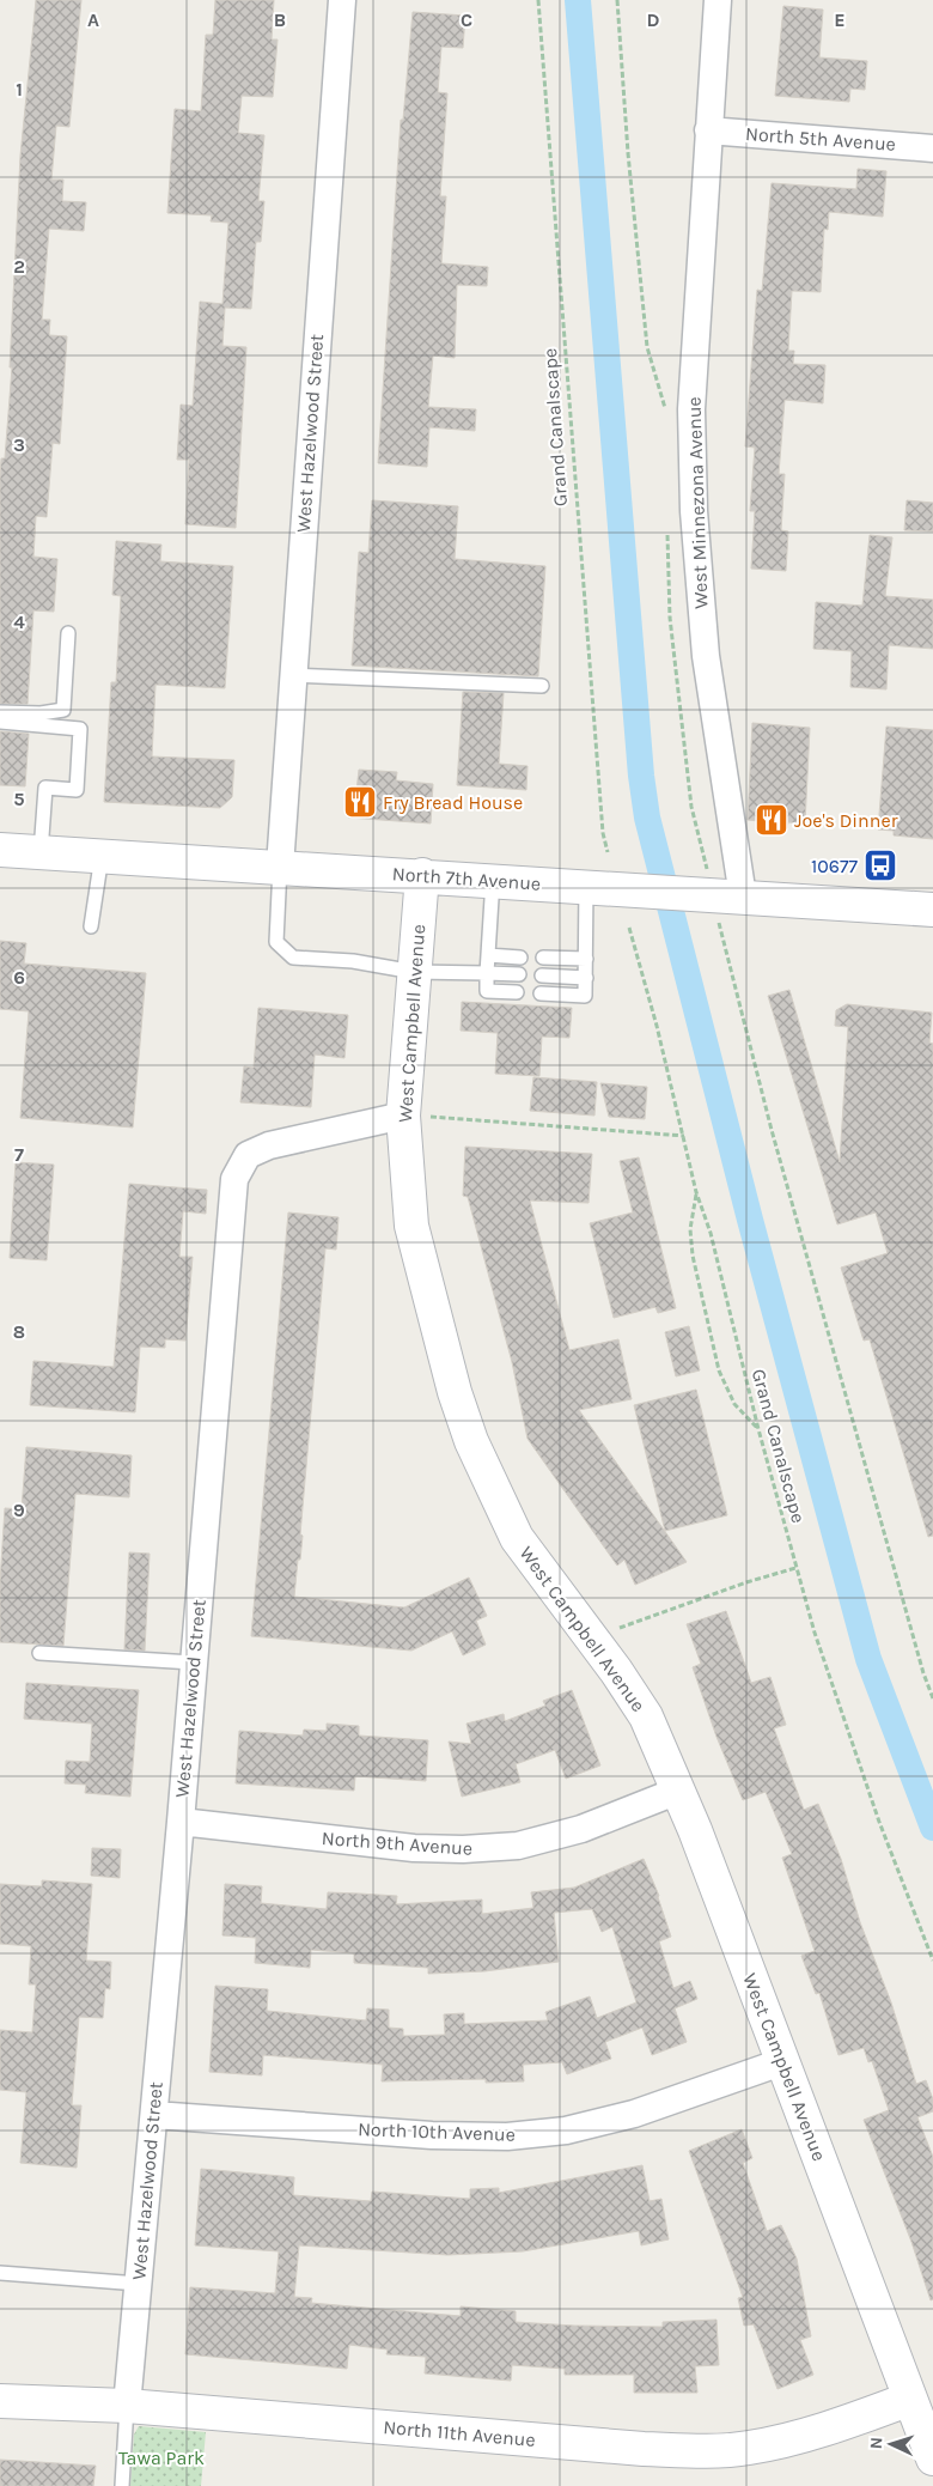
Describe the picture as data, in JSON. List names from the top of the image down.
{
  "streets": {
    "street": [
      "North 5th Avenue",
      "West Hazelwood Street",
      "West Minnezona Avenue",
      "North 7th Avenue",
      "West Campbell Avenue",
      "North 9th Avenue",
      "North 10th Avenue",
      "North 11th Avenue"
    ],
    "path": ["Grand Canalscape"]
  },
  "crossings": [
    ["North 5th Avenue", "West Minnezona Avenue"],
    ["West Hazelwood Street", "North 7th Avenue"],
    ["West Hazelwood Street", "West Campbell Avenue"],
    ["West Hazelwood Street", "North 9th Avenue"],
    ["West Hazelwood Street", "North 10th Avenue"],
    ["West Hazelwood Street", "North 11th Avenue"],
    ["West Minnezona Avenue", "North 7th Avenue"],
    ["North 7th Avenue", "West Campbell Avenue"],
    ["West Campbell Avenue", "North 9th Avenue"],
    ["West Campbell Avenue", "North 10th Avenue"],
    ["West Campbell Avenue", "North 11th Avenue"]
  ],
  "parks": ["Tawa Park"],
  "places": {
    "restaurant": ["Fry Bread House", "Joe's Dinner"],
    "bus stop": ["10677"]
  },
  "north": "left",
  "grid": {
    "columns": [
      "A",
      "B",
      "C",
      "D",
      "E"
    ],
    "rows": [
      "1",
      "2",
      "3",
      "4",
      "5",
      "6",
      "7",
      "8",
      "9"
    ]
  }
}
